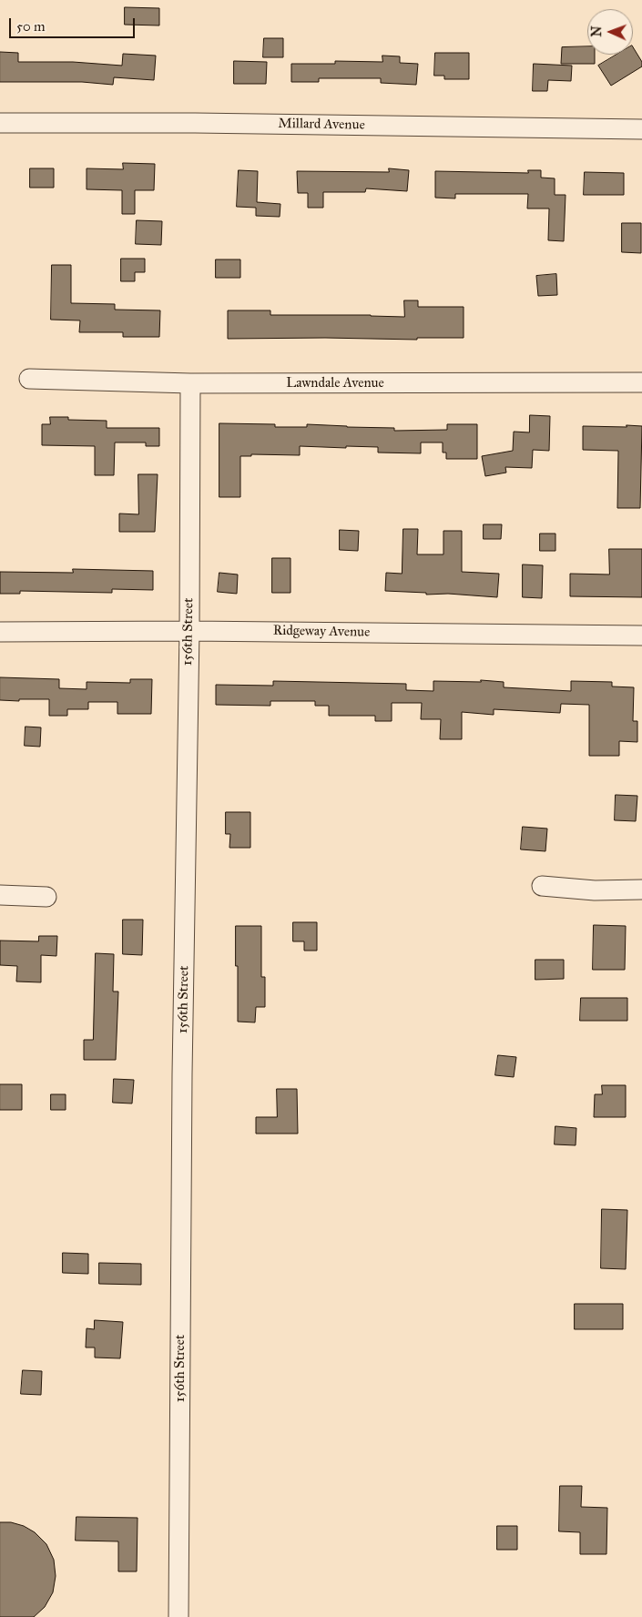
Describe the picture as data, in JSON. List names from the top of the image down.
{
  "streets": {
    "street": [
      "Millard Avenue",
      "Lawndale Avenue",
      "156th Street",
      "Ridgeway Avenue"
    ]
  },
  "crossings": [
    ["Lawndale Avenue", "156th Street"],
    ["156th Street", "Ridgeway Avenue"]
  ],
  "scale_bar": "50 m",
  "north": "left"
}
